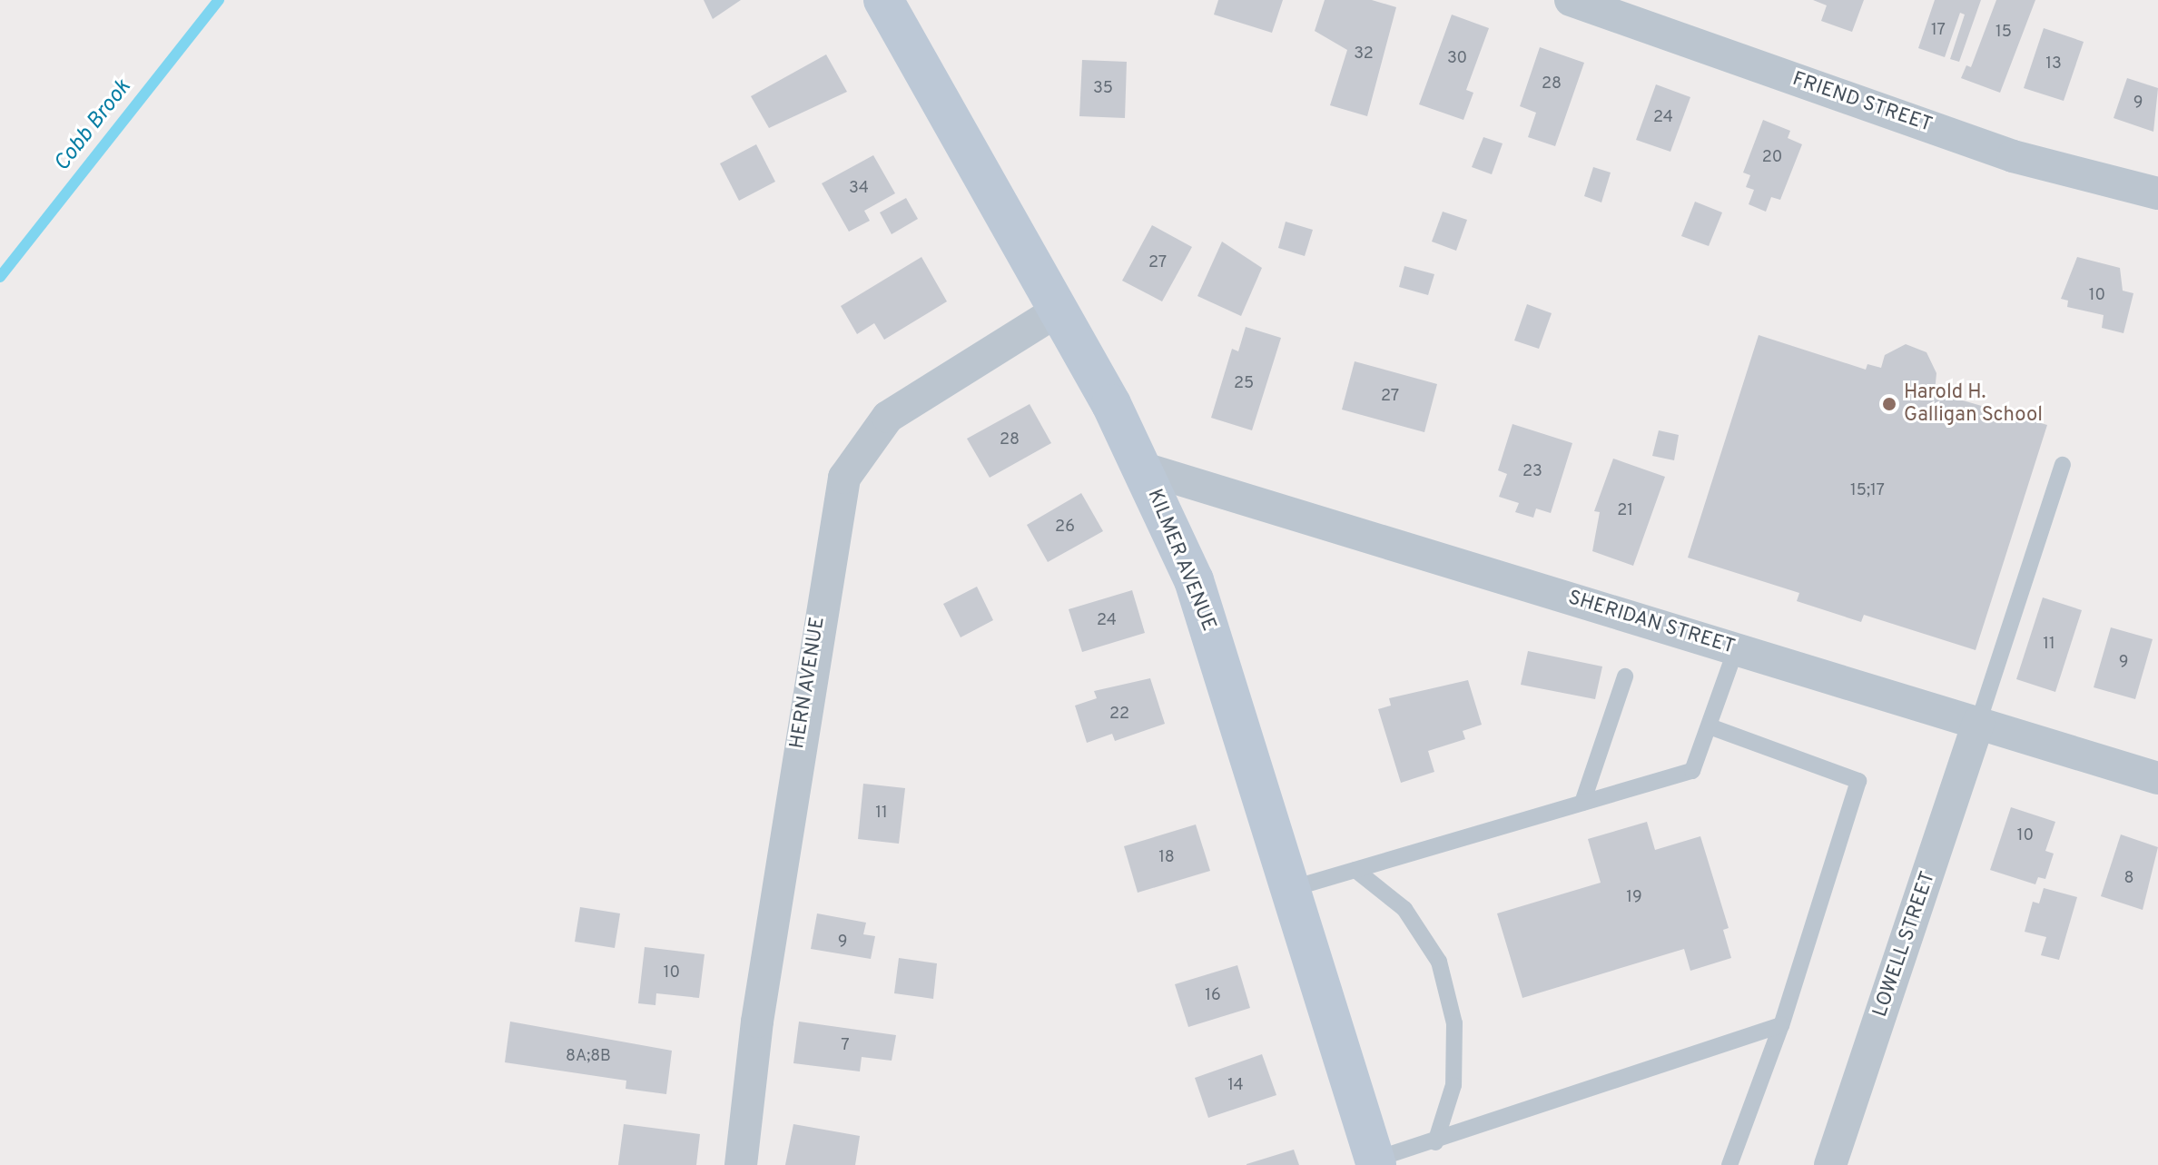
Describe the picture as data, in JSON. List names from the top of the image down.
{
  "streets": {
    "street": [
      "FRIEND STREET",
      "KILMER AVENUE",
      "SHERIDAN STREET",
      "HERN AVENUE",
      "LOWELL STREET"
    ]
  },
  "crossings": [
    ["KILMER AVENUE", "SHERIDAN STREET"],
    ["KILMER AVENUE", "HERN AVENUE"],
    ["SHERIDAN STREET", "LOWELL STREET"]
  ],
  "water": ["Cobb Brook"],
  "places": ["Harold H. Galligan School"],
  "house_numbers": [
    "17",
    "15",
    "32",
    "30",
    "13",
    "28",
    "35",
    "9",
    "24",
    "20",
    "34",
    "27",
    "10",
    "25",
    "27",
    "28",
    "23",
    "15;17",
    "21",
    "26",
    "24",
    "11",
    "9",
    "22",
    "11",
    "10",
    "18",
    "8",
    "19",
    "9",
    "10",
    "16",
    "7",
    "8A;8B",
    "14"
  ]
}
